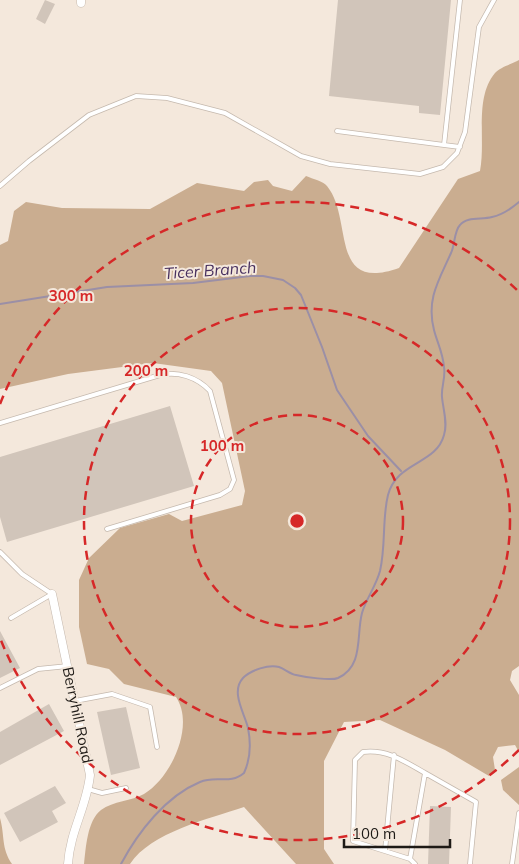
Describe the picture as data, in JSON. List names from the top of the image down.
{
  "streets": {
    "street": ["Berryhill Road"]
  },
  "water": ["Ticer Branch"],
  "scale_bar": "100 m",
  "rings": ["300 m", "200 m", "100 m"]
}
